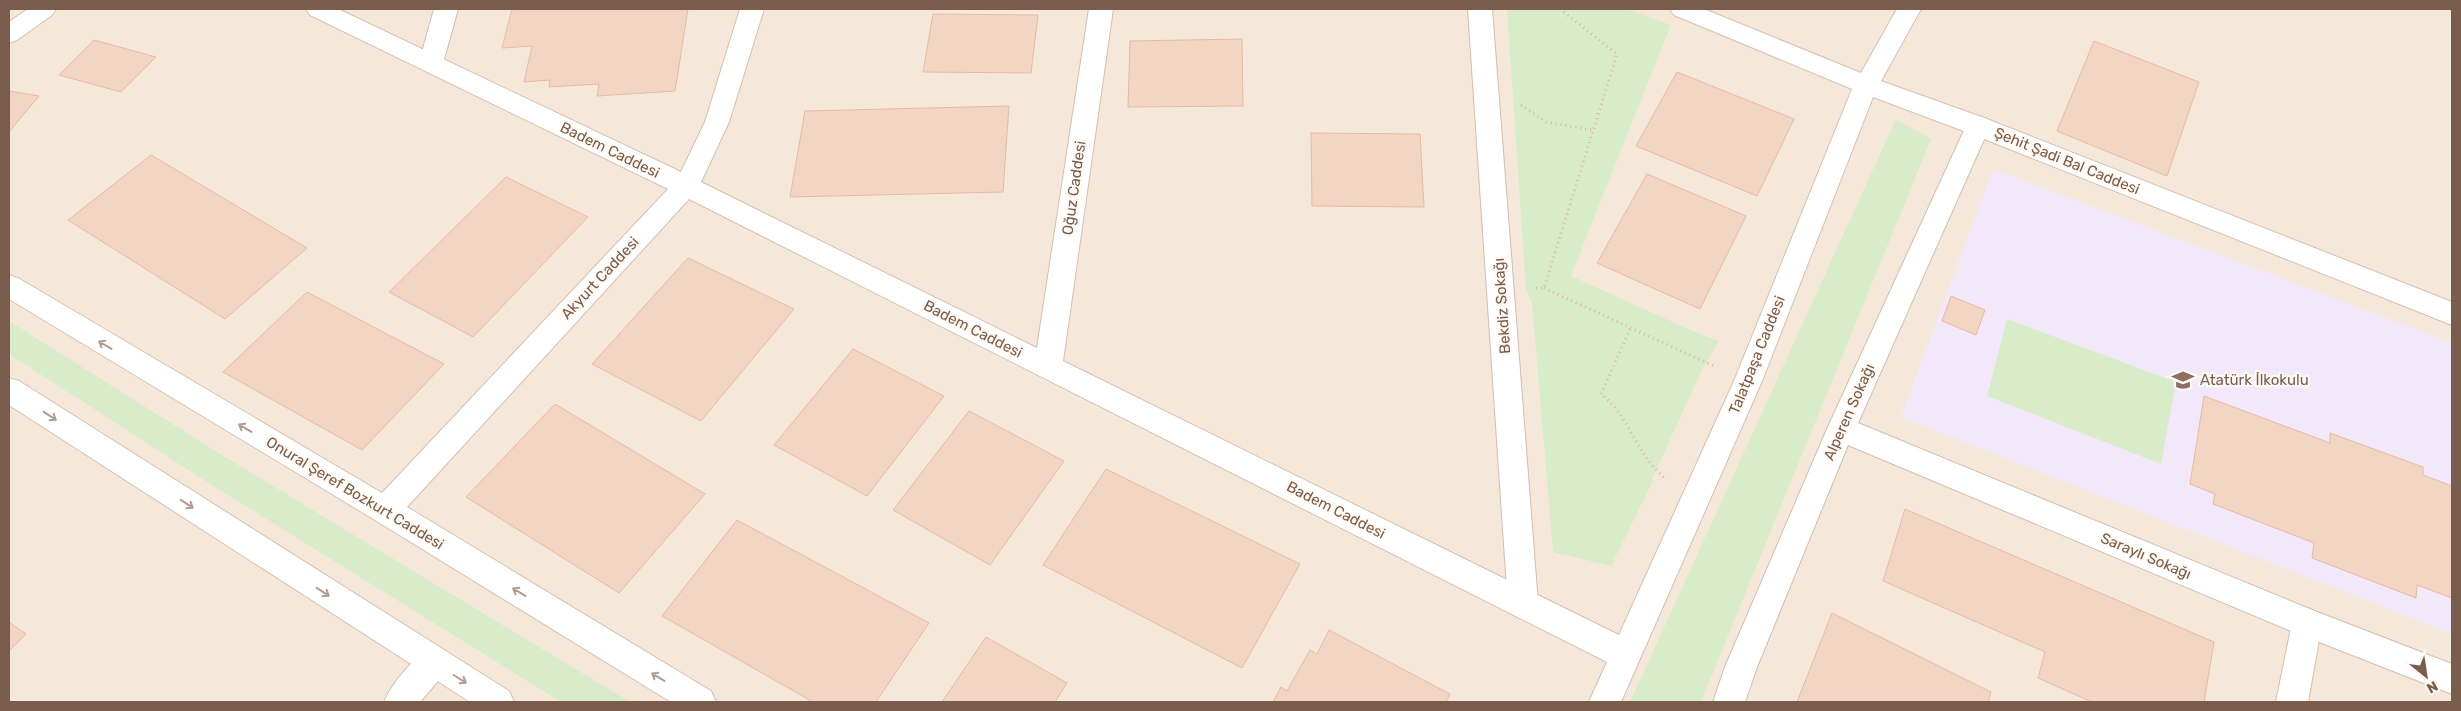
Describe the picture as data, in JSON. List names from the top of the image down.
{
  "streets": {
    "street": [
      "Badem Caddesi",
      "Şehit Şadi Bal Caddesi",
      "Oğuz Caddesi",
      "Akyurt Caddesi",
      "Bekdiz Sokağı",
      "Talatpaşa Caddesi",
      "Alperen Sokağı",
      "Onural Şeref Bozkurt Caddesi",
      "Saraylı Sokağı"
    ]
  },
  "crossings": [
    ["Badem Caddesi", "Oğuz Caddesi"],
    ["Badem Caddesi", "Akyurt Caddesi"],
    ["Badem Caddesi", "Bekdiz Sokağı"],
    ["Badem Caddesi", "Talatpaşa Caddesi"],
    ["Şehit Şadi Bal Caddesi", "Talatpaşa Caddesi"],
    ["Şehit Şadi Bal Caddesi", "Alperen Sokağı"],
    ["Akyurt Caddesi", "Onural Şeref Bozkurt Caddesi"],
    ["Alperen Sokağı", "Saraylı Sokağı"]
  ],
  "places": {
    "school or university": ["Atatürk İlkokulu"]
  },
  "north": "bottom right"
}
